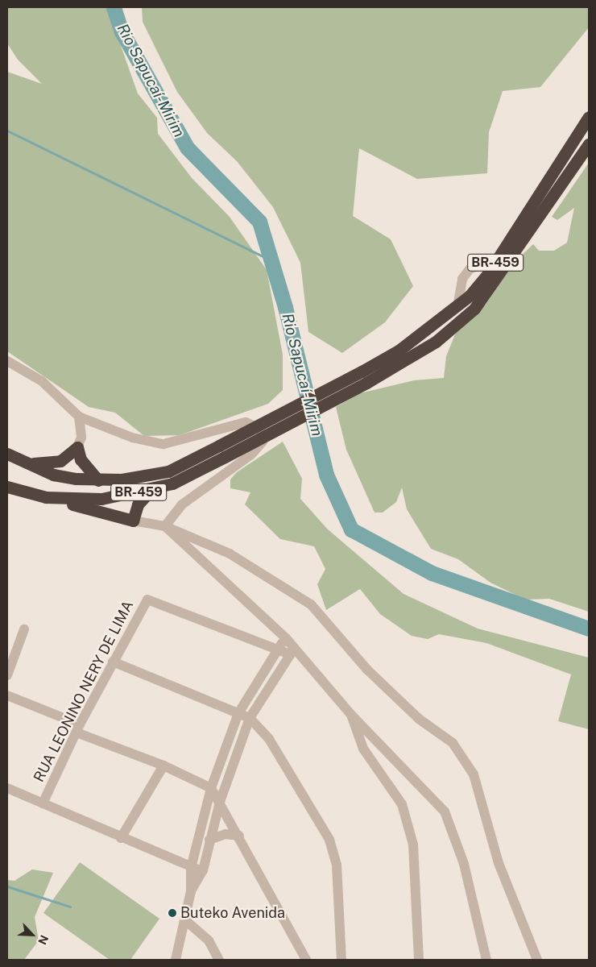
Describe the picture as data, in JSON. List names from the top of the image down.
{
  "streets": {
    "highway": ["BR-459"],
    "street": ["RUA LEONINO NERY DE LIMA"]
  },
  "water": ["Rio Sapucaí-Mirim"],
  "places": ["Buteko Avenida"],
  "north": "bottom right"
}
